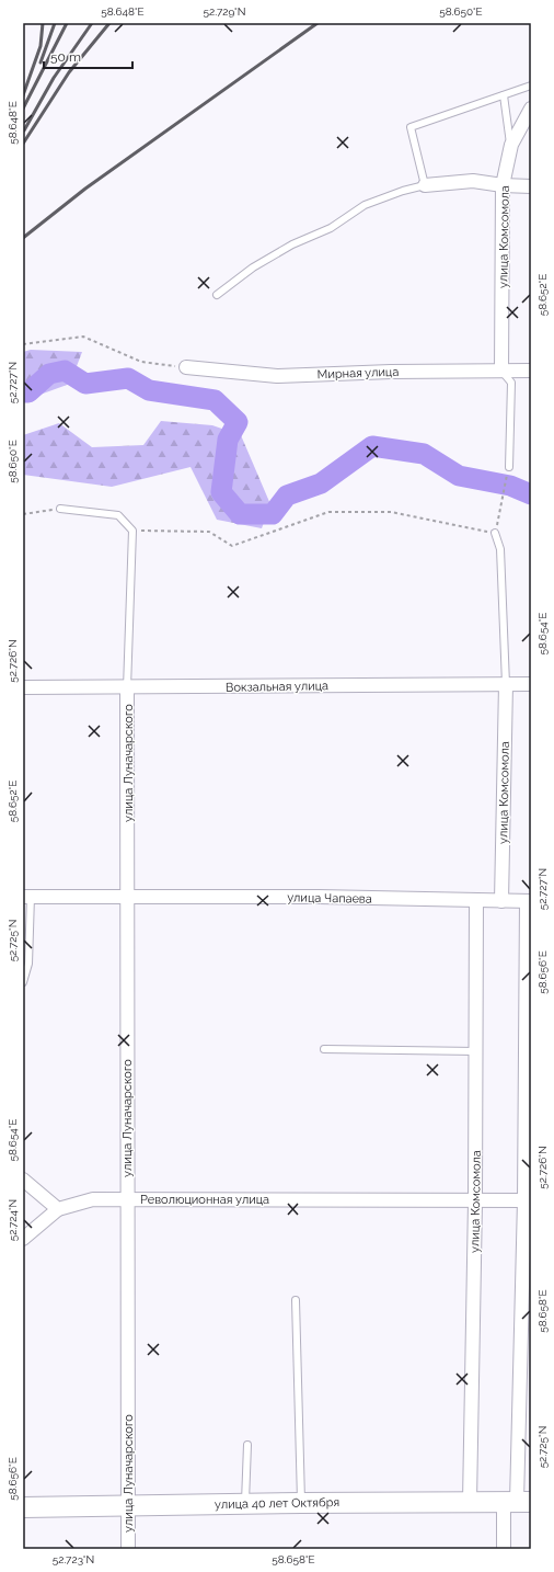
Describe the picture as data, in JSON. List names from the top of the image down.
{
  "streets": {
    "main road": ["улица 40 лет Октября"],
    "street": [
      "улица Комсомола",
      "Мирная улица",
      "Вокзальная улица",
      "улица Луначарского",
      "улица Чапаева",
      "Революционная улица"
    ]
  },
  "crossings": [
    ["улица Комсомола", "Мирная улица"],
    ["улица Комсомола", "Вокзальная улица"],
    ["улица Комсомола", "улица Чапаева"],
    ["улица Комсомола", "Революционная улица"],
    ["улица Комсомола", "улица 40 лет Октября"],
    ["Вокзальная улица", "улица Луначарского"],
    ["улица Луначарского", "улица Чапаева"],
    ["улица Луначарского", "Революционная улица"],
    ["улица Луначарского", "улица 40 лет Октября"]
  ],
  "scale_bar": "50 m",
  "coordinates": [
    "58.648°E",
    "52.729°N",
    "58.650°E",
    "58.652°E",
    "52.727°N",
    "58.654°E",
    "52.726°N",
    "52.725°N",
    "58.656°E",
    "52.724°N",
    "58.658°E",
    "52.723°N"
  ]
}
